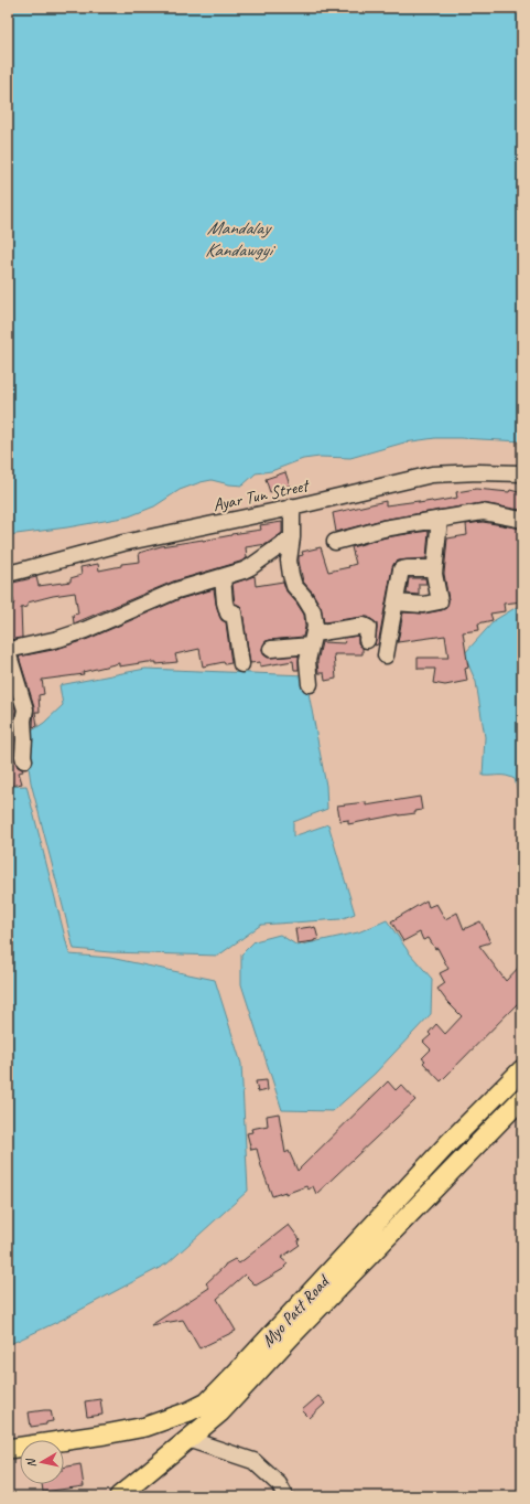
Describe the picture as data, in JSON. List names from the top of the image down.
{
  "streets": {
    "main road": ["Myo Patt Road"],
    "street": ["Ayar Tun Street"]
  },
  "water": ["Mandalay Kandawgyi"],
  "north": "left"
}
